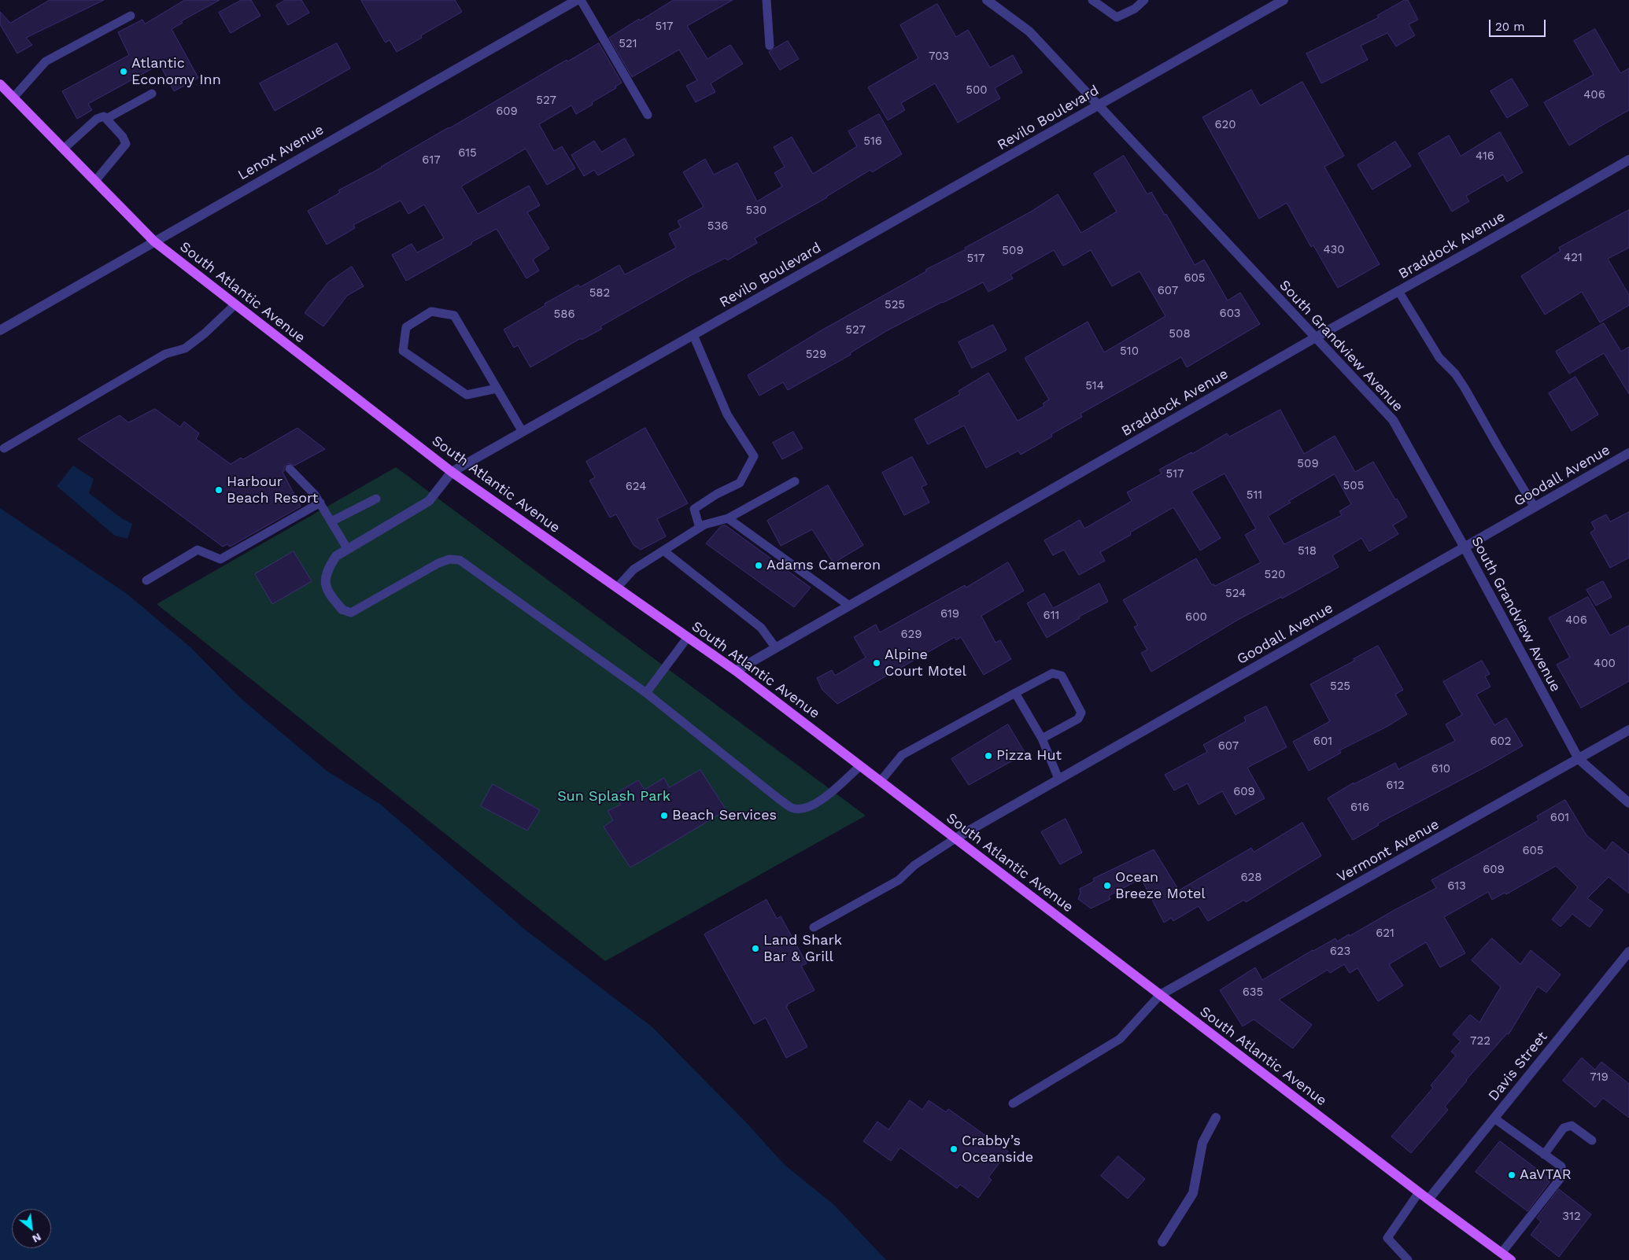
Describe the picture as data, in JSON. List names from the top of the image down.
{
  "streets": {
    "main road": ["South Atlantic Avenue"],
    "street": [
      "Revilo Boulevard",
      "Lenox Avenue",
      "Braddock Avenue",
      "South Grandview Avenue",
      "Goodall Avenue",
      "Vermont Avenue",
      "Davis Street"
    ]
  },
  "crossings": [
    ["Revilo Boulevard", "South Atlantic Avenue"],
    ["Revilo Boulevard", "South Grandview Avenue"],
    ["Lenox Avenue", "South Atlantic Avenue"],
    ["Braddock Avenue", "South Atlantic Avenue"],
    ["Braddock Avenue", "South Grandview Avenue"],
    ["South Atlantic Avenue", "Goodall Avenue"],
    ["South Atlantic Avenue", "Vermont Avenue"],
    ["South Atlantic Avenue", "Davis Street"],
    ["South Grandview Avenue", "Goodall Avenue"],
    ["South Grandview Avenue", "Vermont Avenue"]
  ],
  "parks": ["Sun Splash Park"],
  "places": [
    "Atlantic Economy Inn",
    "Harbour Beach Resort",
    "Adams Cameron",
    "Alpine Court Motel",
    "Pizza Hut",
    "Beach Services",
    "Ocean Breeze Motel",
    "Land Shark Bar & Grill",
    "Crabby’s Oceanside",
    "AaVTAR"
  ],
  "house_numbers": [
    "517",
    "521",
    "703",
    "500",
    "406",
    "527",
    "609",
    "620",
    "516",
    "615",
    "416",
    "617",
    "530",
    "536",
    "430",
    "509",
    "421",
    "517",
    "605",
    "607",
    "582",
    "525",
    "603",
    "586",
    "527",
    "508",
    "510",
    "529",
    "514",
    "509",
    "517",
    "505",
    "624",
    "511",
    "518",
    "520",
    "524",
    "619",
    "611",
    "600",
    "406",
    "629",
    "400",
    "525",
    "601",
    "602",
    "607",
    "610",
    "612",
    "609",
    "616",
    "601",
    "605",
    "609",
    "628",
    "613",
    "621",
    "623",
    "635",
    "722",
    "719",
    "312"
  ],
  "scale_bar": "20 m",
  "north": "bottom right"
}
